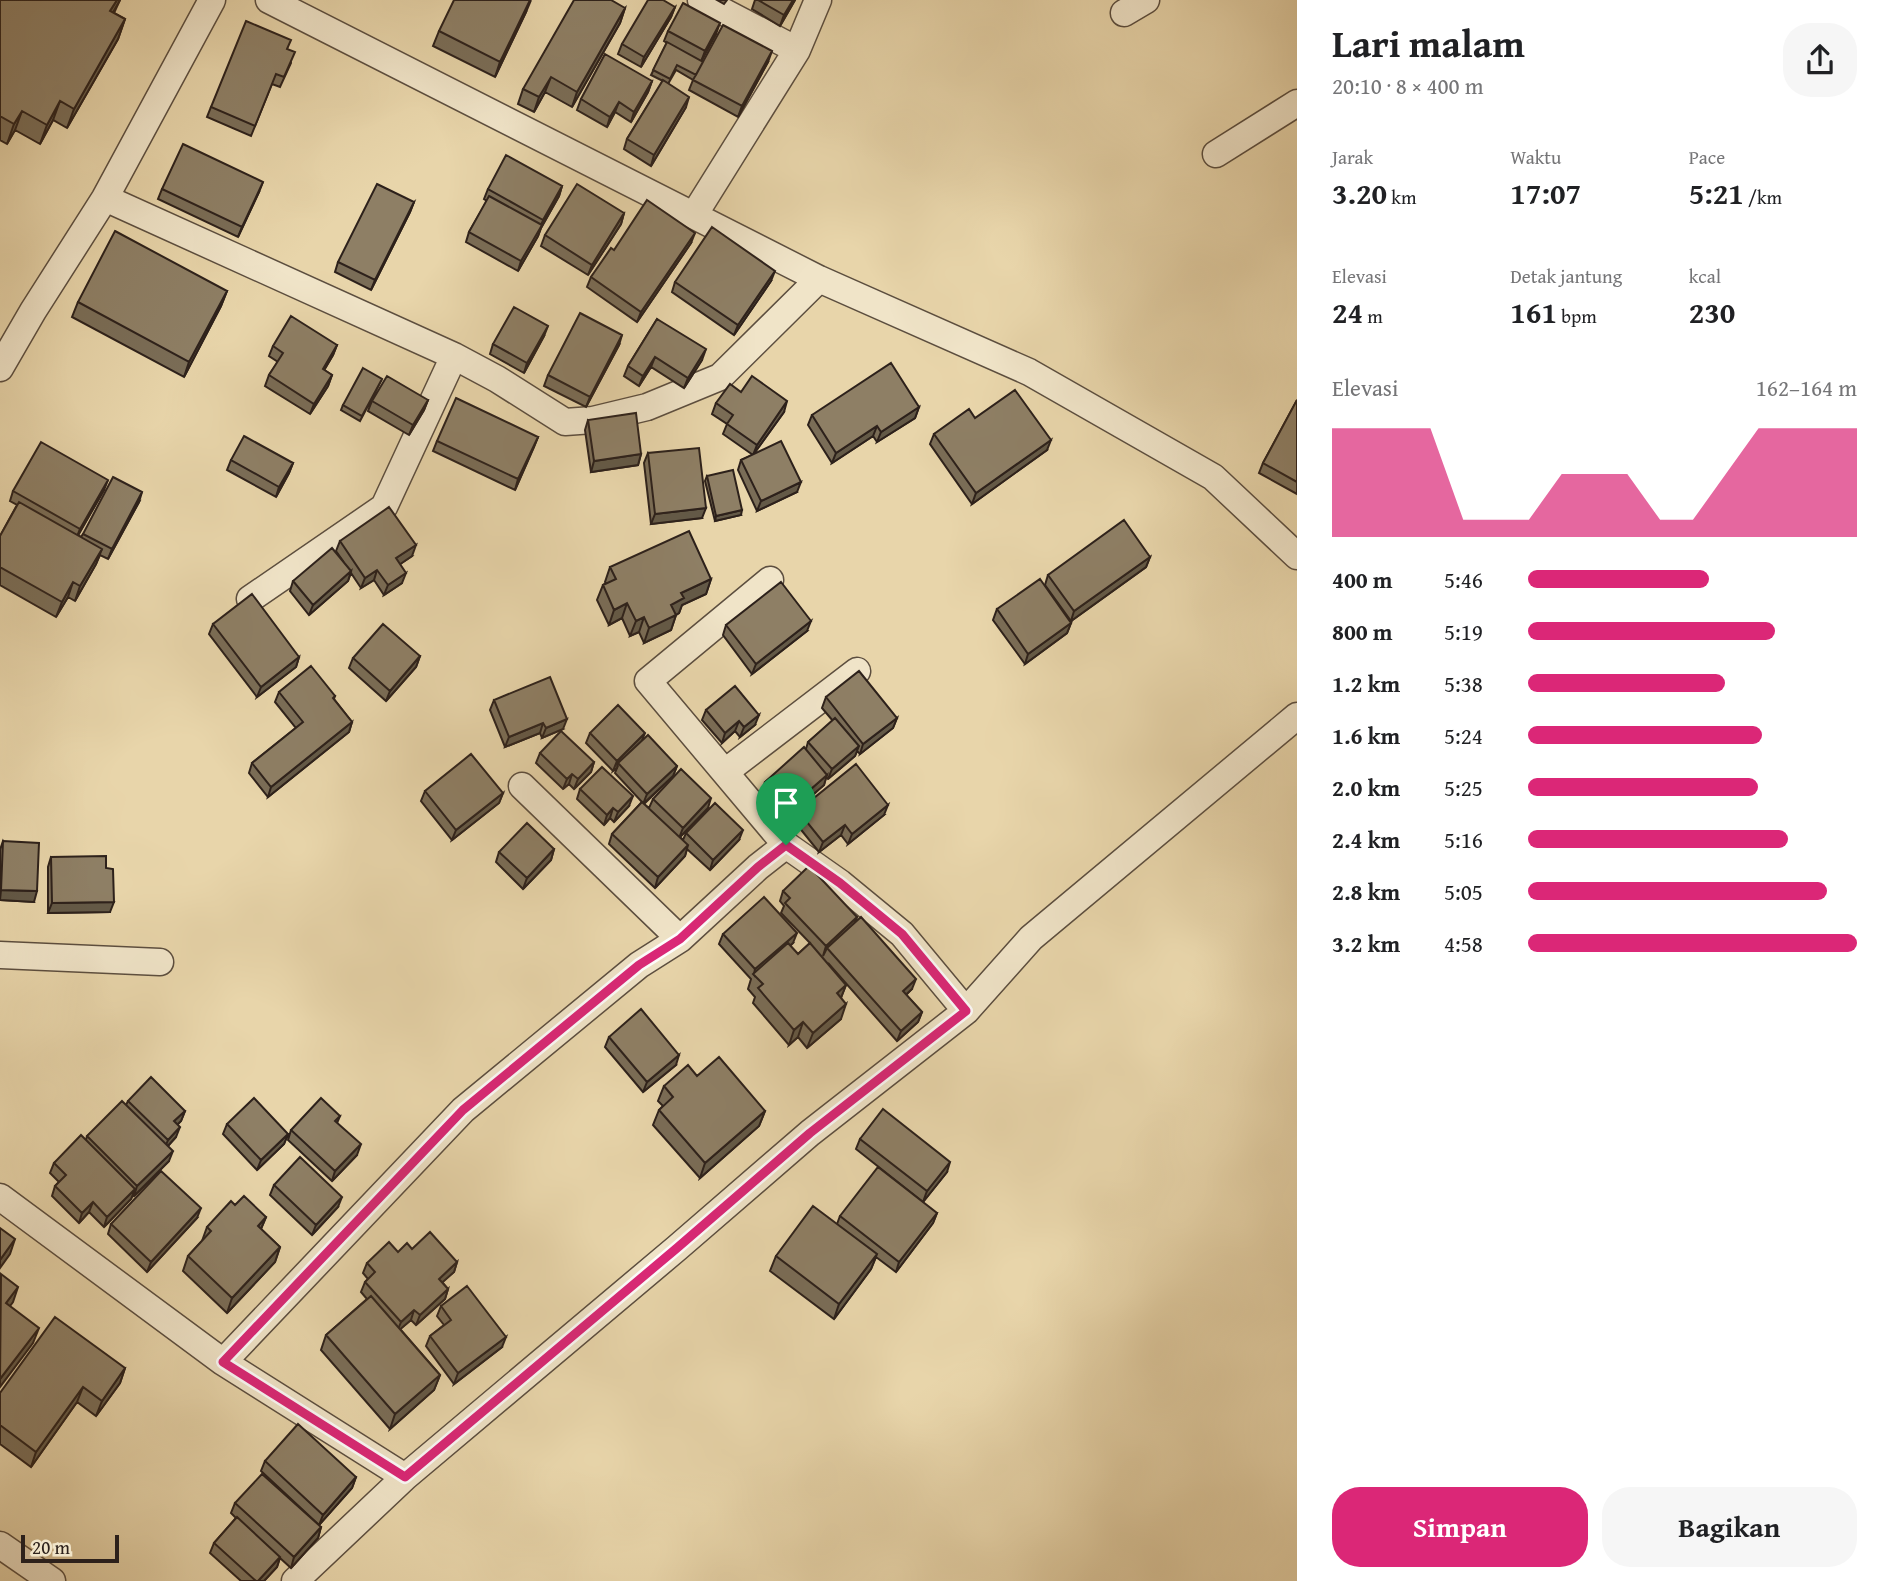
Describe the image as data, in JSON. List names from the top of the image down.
{
  "scale_bar": "20 m",
  "page": {
    "heading": ["Lari malam", "20:10 · 8 × 400 m"],
    "stats": [
      ["Jarak", "3.20 km"],
      ["Waktu", "17:07"],
      ["Pace", "5:21 /km"],
      ["Elevasi", "24 m"],
      ["Detak jantung", "161 bpm"],
      ["kcal", "230"]
    ],
    "chart": ["Elevasi", "162–164 m"],
    "list": [
      {
        "name": "400 m",
        "note": "5:46"
      },
      {
        "name": "800 m",
        "note": "5:19"
      },
      {
        "name": "1.2 km",
        "note": "5:38"
      },
      {
        "name": "1.6 km",
        "note": "5:24"
      },
      {
        "name": "2.0 km",
        "note": "5:25"
      },
      {
        "name": "2.4 km",
        "note": "5:16"
      },
      {
        "name": "2.8 km",
        "note": "5:05"
      },
      {
        "name": "3.2 km",
        "note": "4:58"
      }
    ],
    "buttons": ["Simpan", "Bagikan"],
    "scale": "20 m"
  }
}
